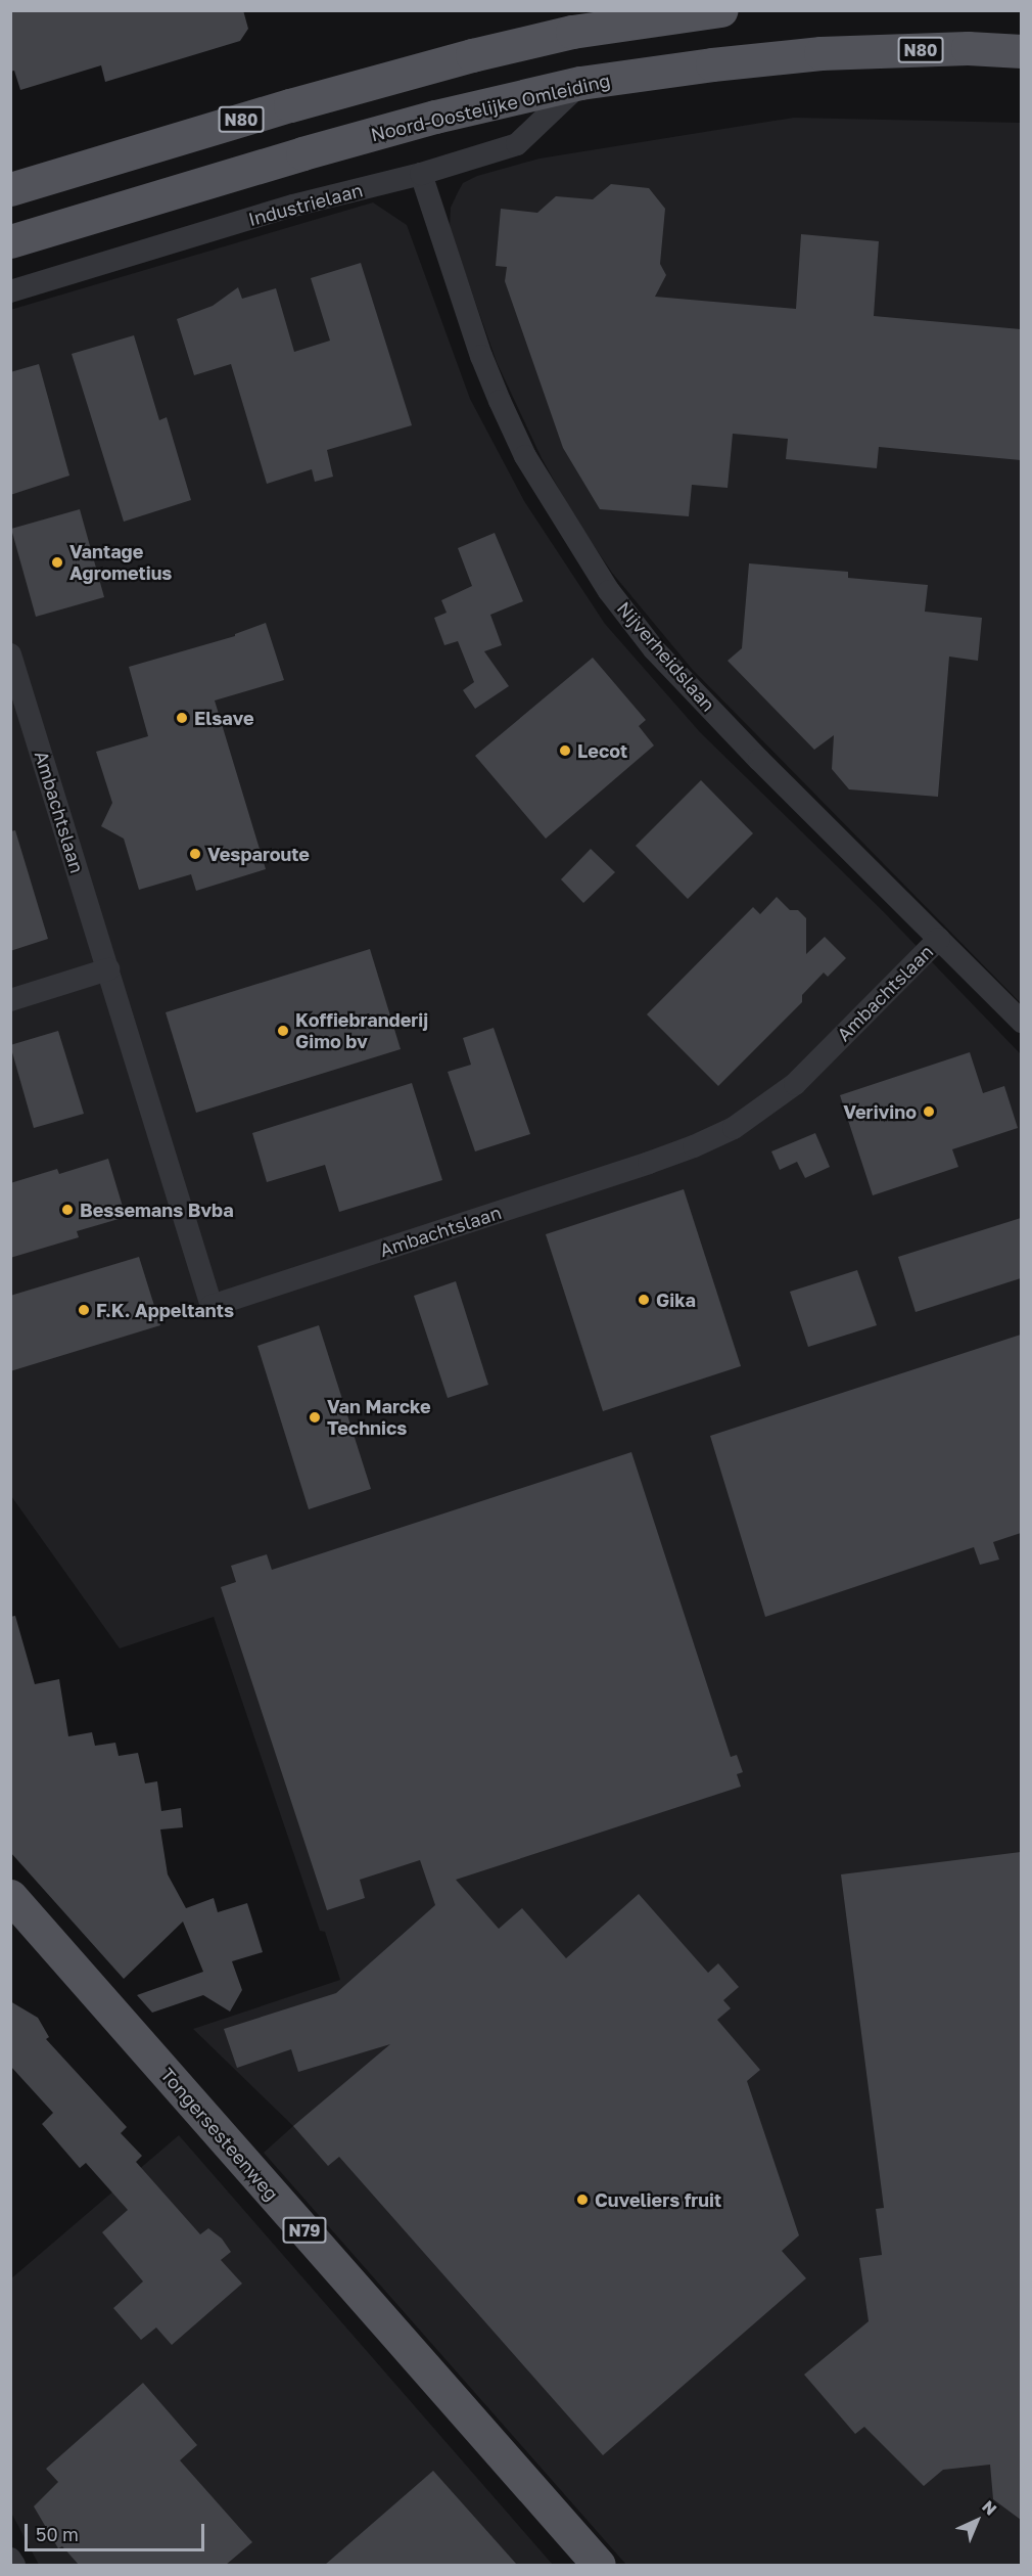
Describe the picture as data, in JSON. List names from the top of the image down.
{
  "streets": {
    "main road": [
      "N80",
      "Noord-Oostelijke Omleiding",
      "Tongersesteenweg",
      "N79"
    ],
    "street": ["Industrielaan", "Nijverheidslaan", "Ambachtslaan"]
  },
  "crossings": [
    ["Noord-Oostelijke Omleiding", "Industrielaan"],
    ["Industrielaan", "Nijverheidslaan"],
    ["Nijverheidslaan", "Ambachtslaan"]
  ],
  "places": [
    "Vantage Agrometius",
    "Elsave",
    "Lecot",
    "Vesparoute",
    "Koffiebranderij Gimo bv",
    "Verivino",
    "Bessemans Bvba",
    "Gika",
    "F.K. Appeltants",
    "Van Marcke Technics",
    "Cuveliers fruit"
  ],
  "scale_bar": "50 m",
  "north": "top right"
}
